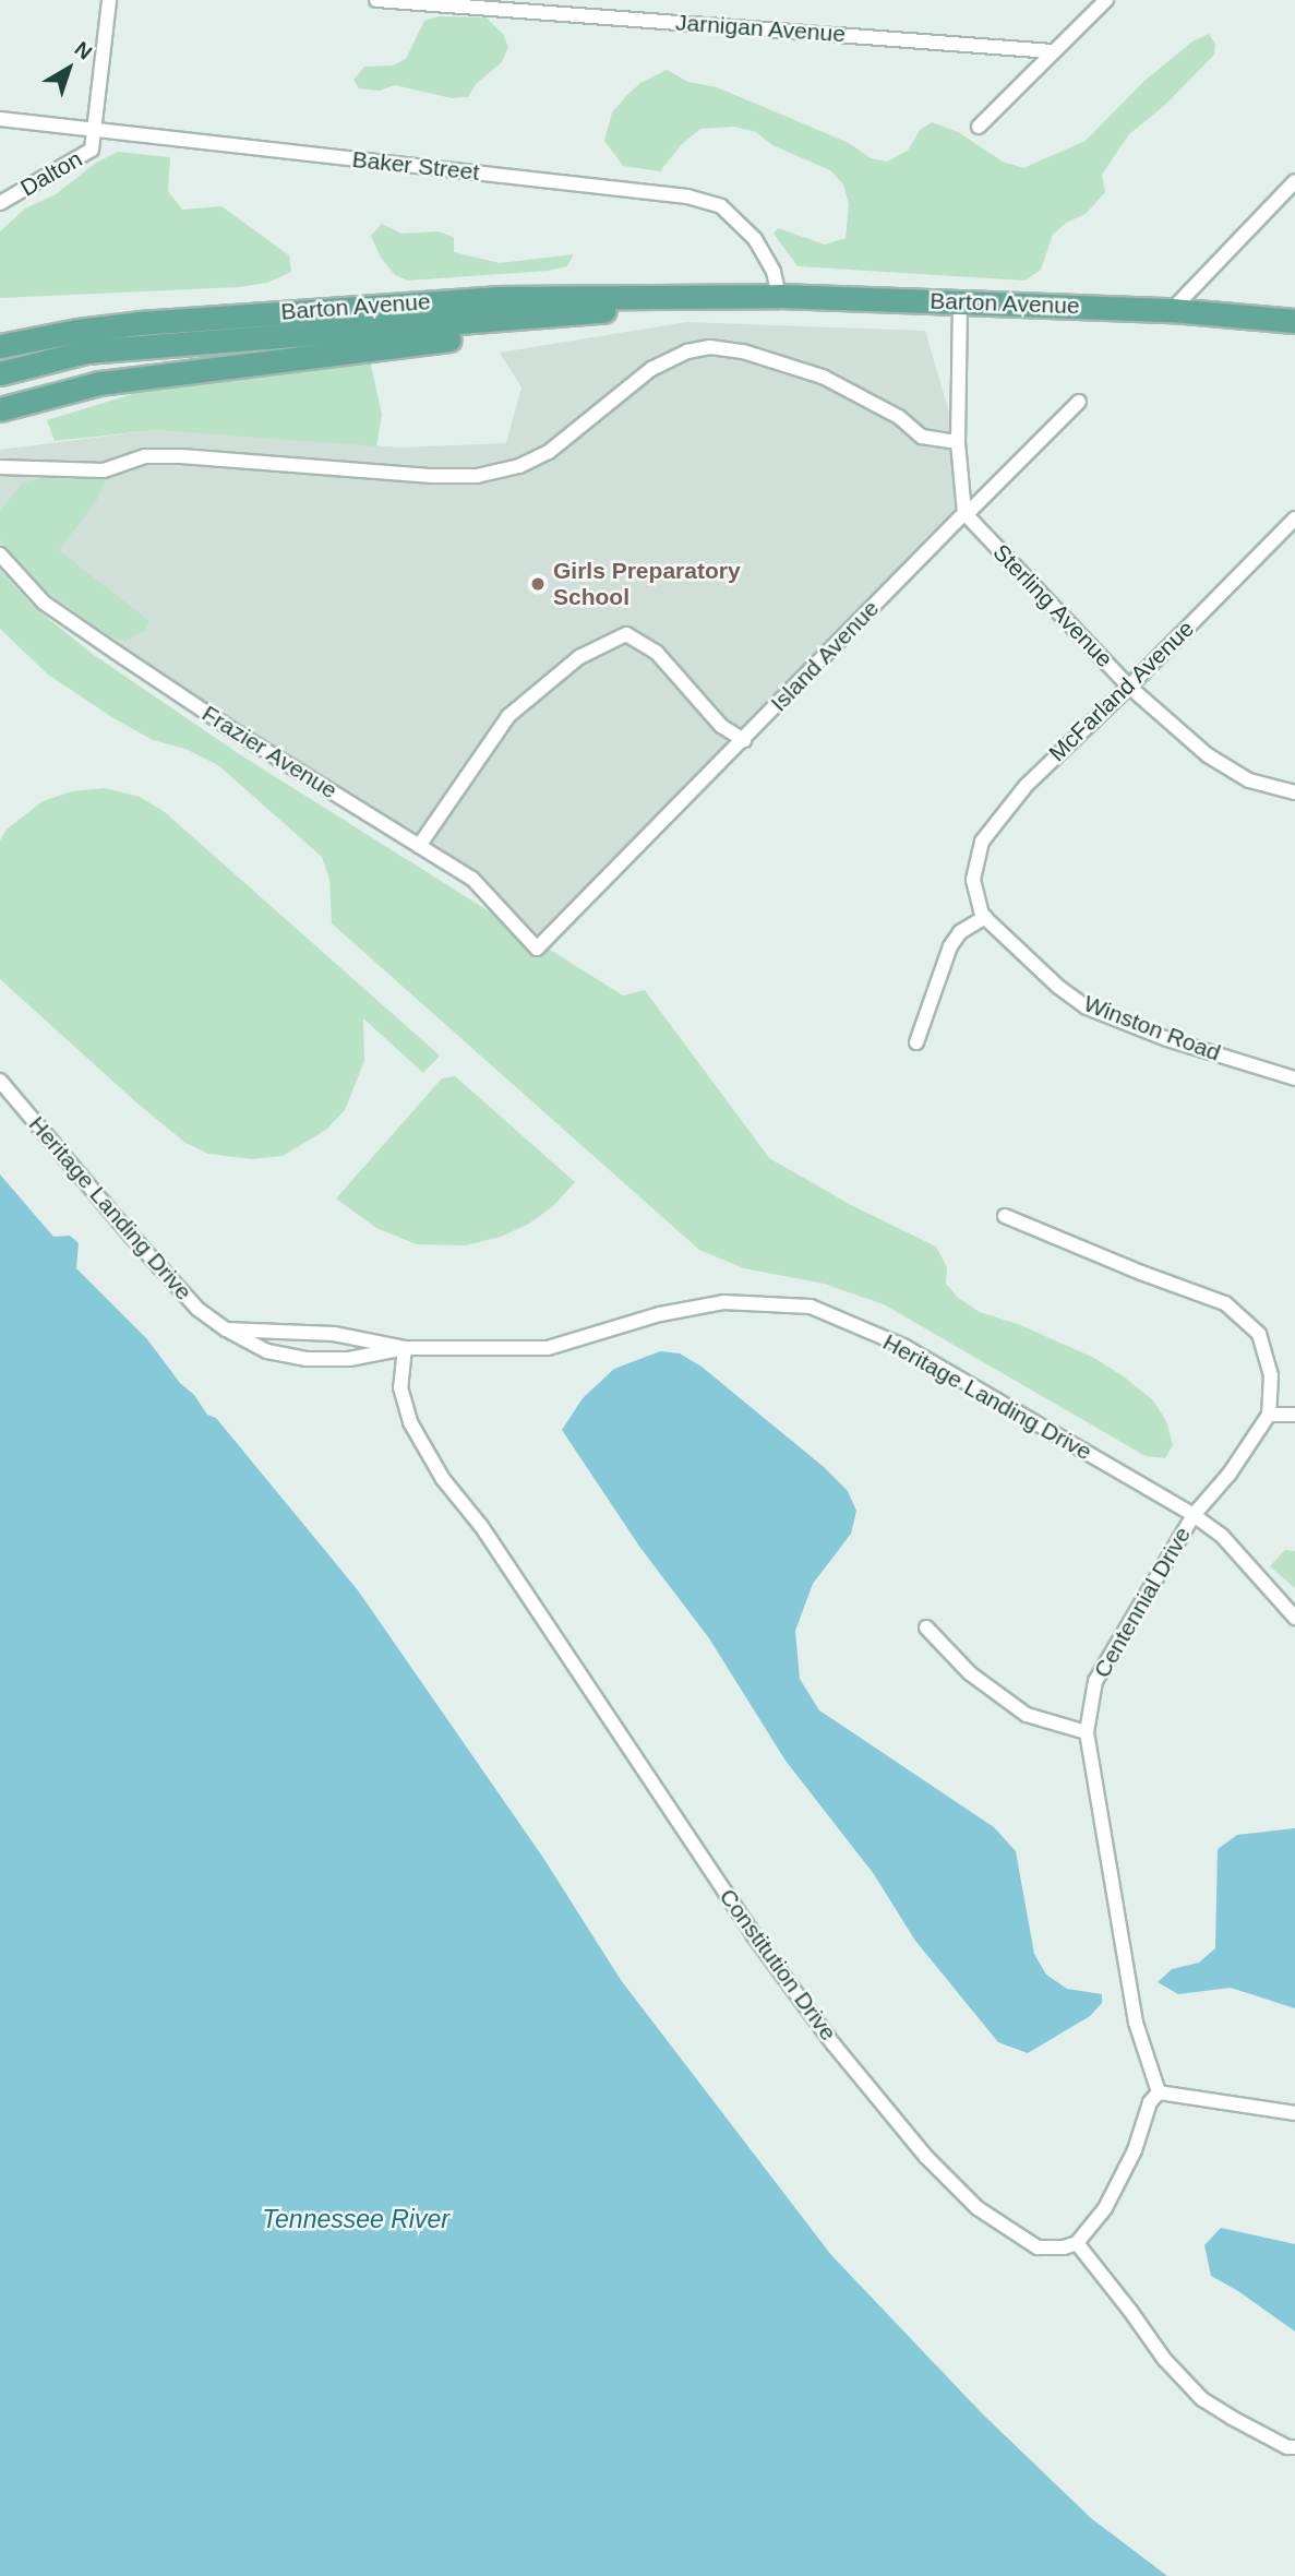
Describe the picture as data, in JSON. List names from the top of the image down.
{
  "streets": {
    "main road": ["Barton Avenue"],
    "street": [
      "Jarnigan Avenue",
      "Baker Street",
      "Dalton",
      "Sterling Avenue",
      "Island Avenue",
      "McFarland Avenue",
      "Frazier Avenue",
      "Winston Road",
      "Heritage Landing Drive",
      "Centennial Drive",
      "Constitution Drive"
    ]
  },
  "crossings": [
    ["Baker Street", "Dalton"],
    ["Baker Street", "Barton Avenue"],
    ["Sterling Avenue", "Island Avenue"],
    ["Sterling Avenue", "McFarland Avenue"],
    ["Island Avenue", "Frazier Avenue"],
    ["McFarland Avenue", "Winston Road"],
    ["Heritage Landing Drive", "Centennial Drive"],
    ["Heritage Landing Drive", "Constitution Drive"]
  ],
  "water": ["Tennessee River"],
  "places": ["Girls Preparatory School"],
  "north": "top right"
}
